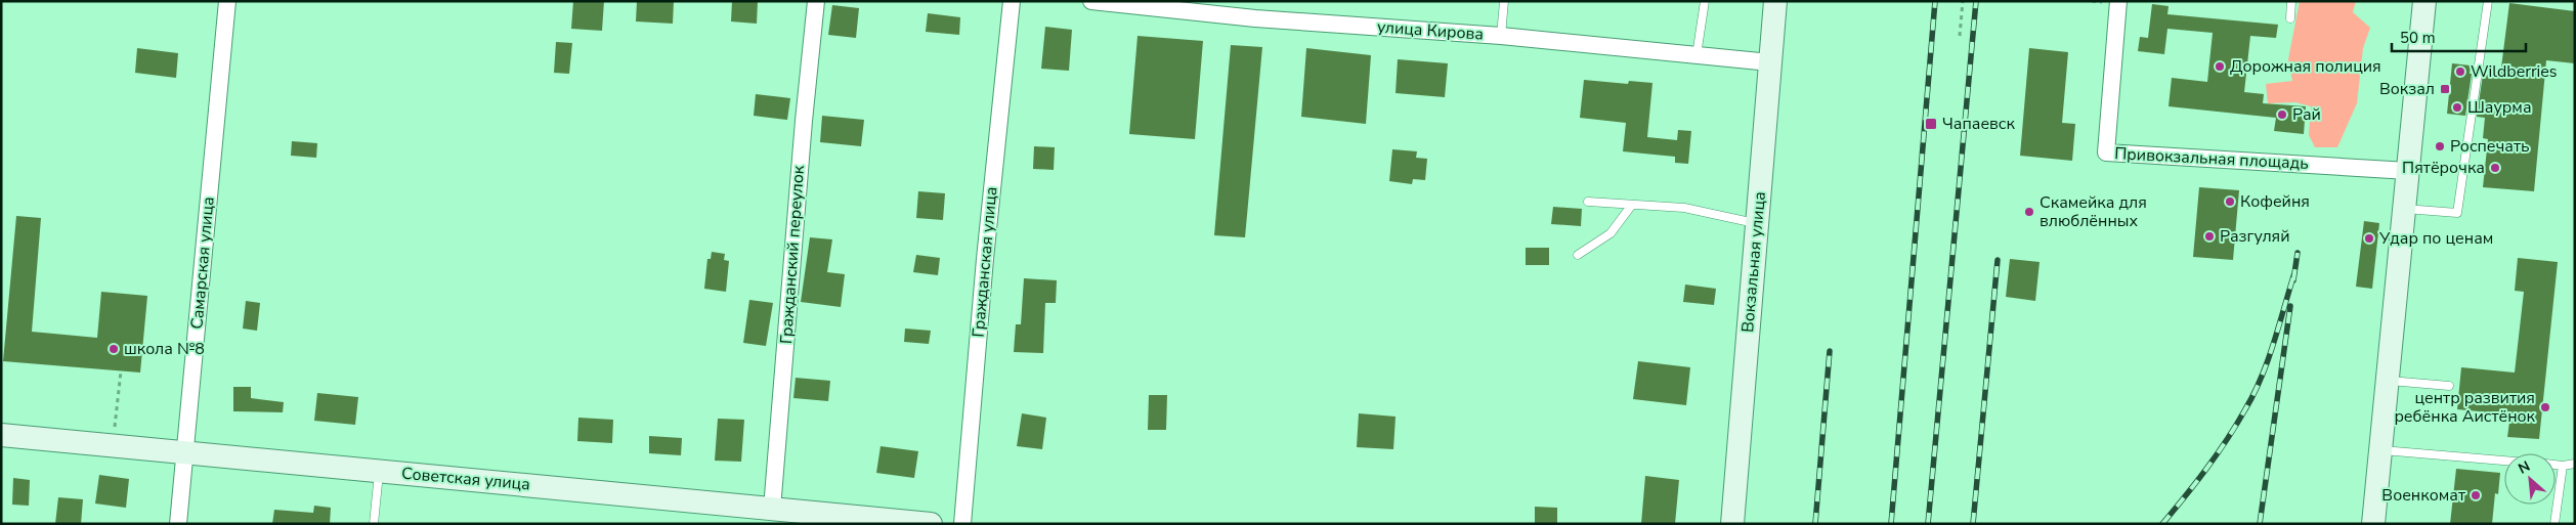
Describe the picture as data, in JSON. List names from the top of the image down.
{
  "streets": {
    "street": [
      "улица Кирова",
      "Привокзальная площадь",
      "Гражданский переулок",
      "Гражданская улица",
      "Вокзальная улица",
      "Самарская улица",
      "Советская улица"
    ]
  },
  "crossings": [
    ["улица Кирова", "Вокзальная улица"],
    ["Гражданский переулок", "Советская улица"],
    ["Самарская улица", "Советская улица"]
  ],
  "places": {
    "other": [
      "Дорожная полиция",
      "Wildberries",
      "Шаурма",
      "Рай",
      "Роспечать",
      "Пятёрочка",
      "Кофейня",
      "Скамейка для влюблённых",
      "Разгуляй",
      "Удар по ценам",
      "школа №8",
      "центр развития ребёнка Аистёнок",
      "Военкомат"
    ],
    "transit": ["Вокзал", "Чапаевск"]
  },
  "scale_bar": "50 m",
  "north": "top left"
}
